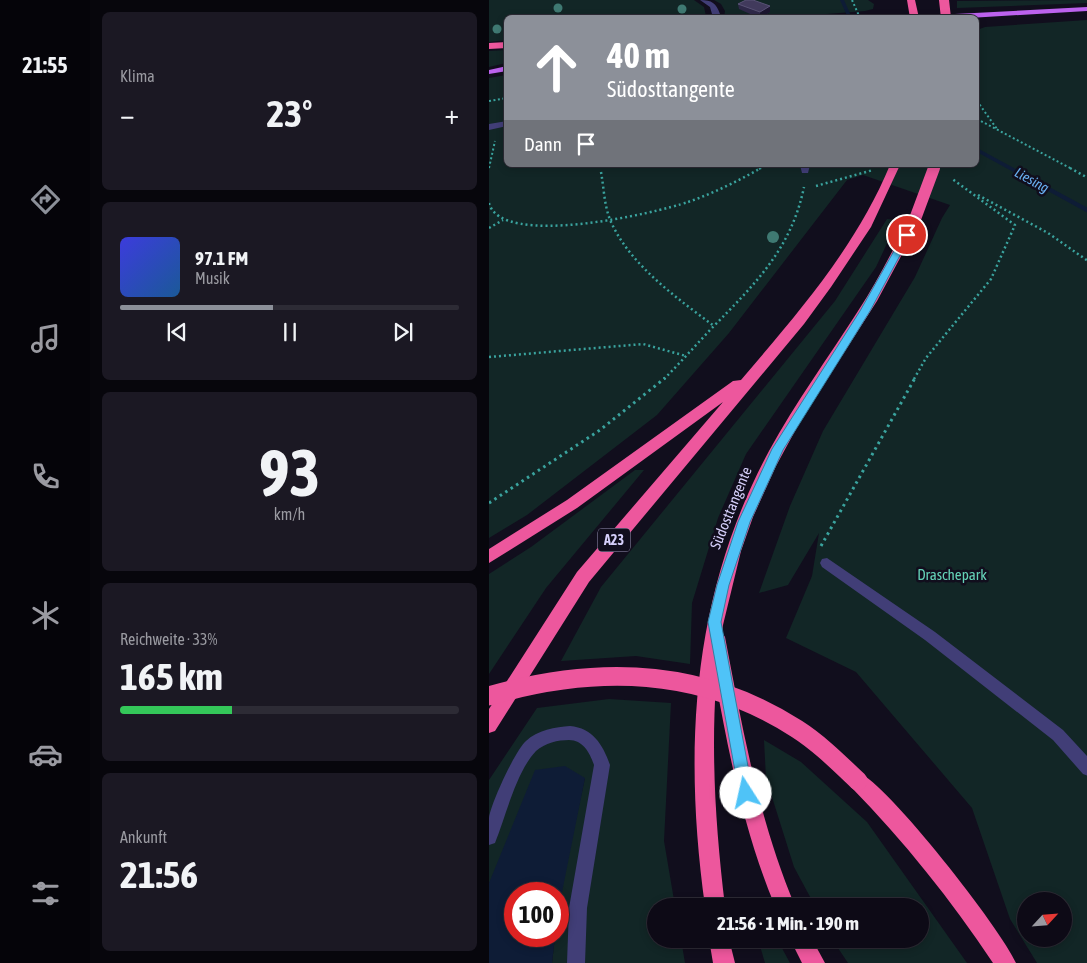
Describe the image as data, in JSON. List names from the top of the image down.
{
  "streets": {
    "highway": ["Südosttangente", "A23"]
  },
  "water": ["Liesing"],
  "parks": ["Draschepark"],
  "north": "top right",
  "page": {
    "tabs": "21:55",
    "tile": [
      "Klima",
      ["93", "km/h"],
      ["Reichweite · 33%", "165 km"],
      ["Ankunft", "21:56"]
    ],
    "turn": ["40 m", "Südosttangente"],
    "heat": ["−", "23°", "+"],
    "then": "Dann",
    "song": ["97.1 FM", "Musik"],
    "limit": "100",
    "trip": "21:56 · 1 Min. · 190 m"
  }
}
